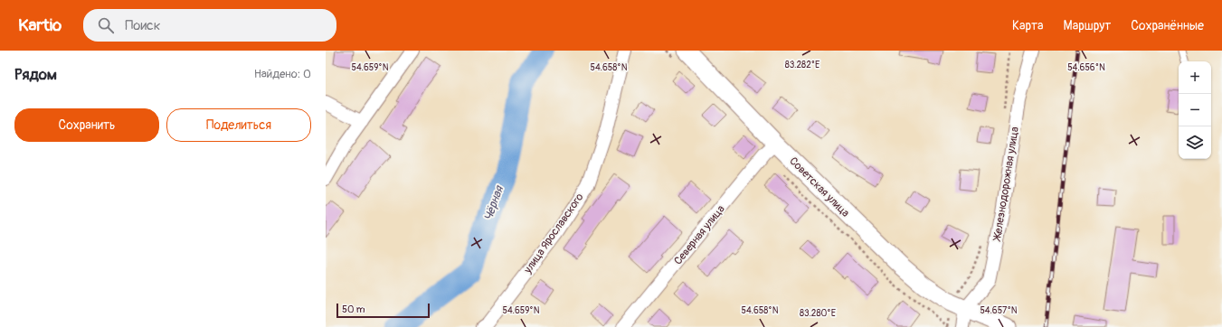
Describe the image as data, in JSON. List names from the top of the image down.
{
  "streets": {
    "main road": ["Советская улица"],
    "street": ["Железнодорожная улица", "улица Ярославского", "Северная улица"]
  },
  "crossings": [
    ["Железнодорожная улица", "Советская улица"],
    ["Советская улица", "Северная улица"]
  ],
  "water": ["Чёрная"],
  "scale_bar": "50 m",
  "page": {
    "header": "Kartio",
    "search": "Поиск",
    "nav": ["Карта", "Маршрут", "Сохранённые"],
    "heading": ["Рядом", "Найдено: 0"],
    "map_buttons": ["+", "−"],
    "buttons": ["Сохранить", "Поделиться"],
    "scale": "50 m"
  },
  "coordinates": [
    "83.282°E",
    "54.659°N",
    "54.658°N",
    "54.656°N",
    "54.657°N",
    "83.280°E"
  ]
}
